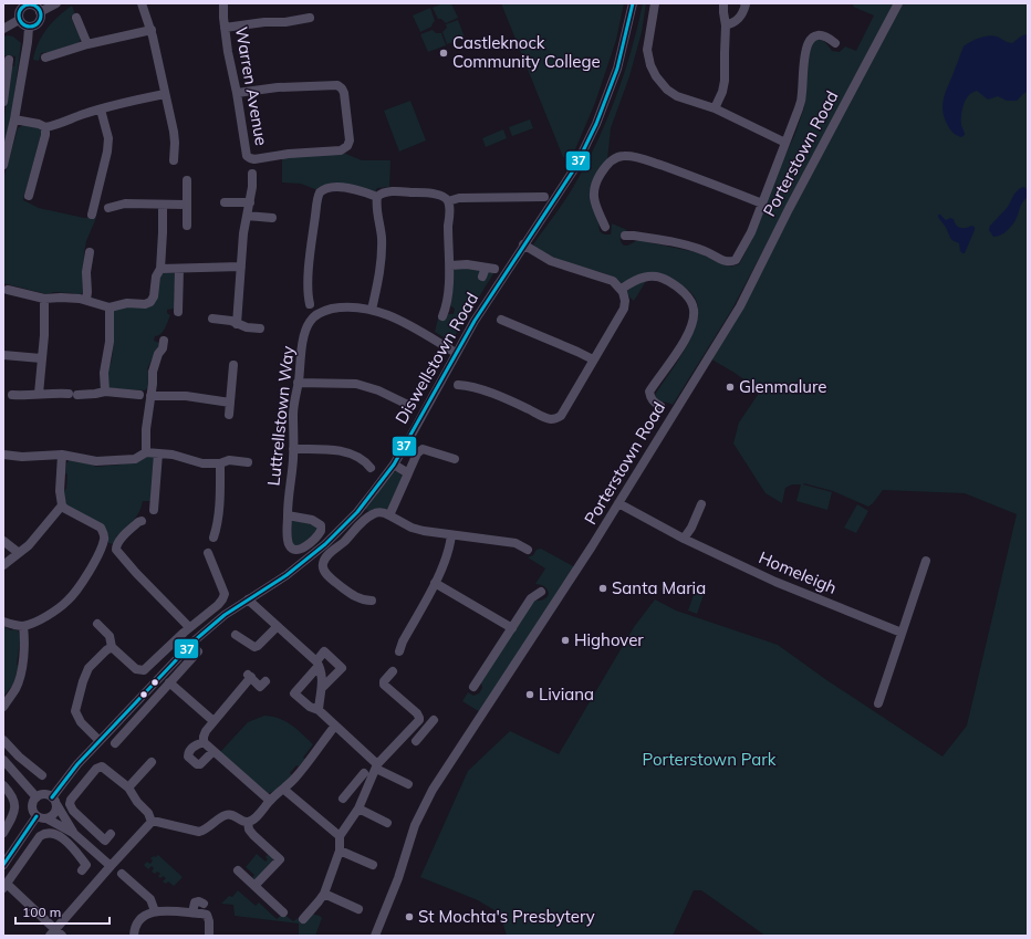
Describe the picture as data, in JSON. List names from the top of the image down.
{
  "streets": {
    "street": [
      "Warren Avenue",
      "Porterstown Road",
      "Diswellstown Road",
      "Luttrellstown Way",
      "Homeleigh"
    ]
  },
  "crossings": [
    ["Porterstown Road", "Homeleigh"],
    ["Diswellstown Road", "Luttrellstown Way"]
  ],
  "parks": ["Porterstown Park"],
  "places": [
    "Castleknock Community College",
    "Glenmalure",
    "Santa Maria",
    "Highover",
    "Liviana",
    "St Mochta's Presbytery"
  ],
  "lines": ["transit line 37"],
  "scale_bar": "100 m"
}
